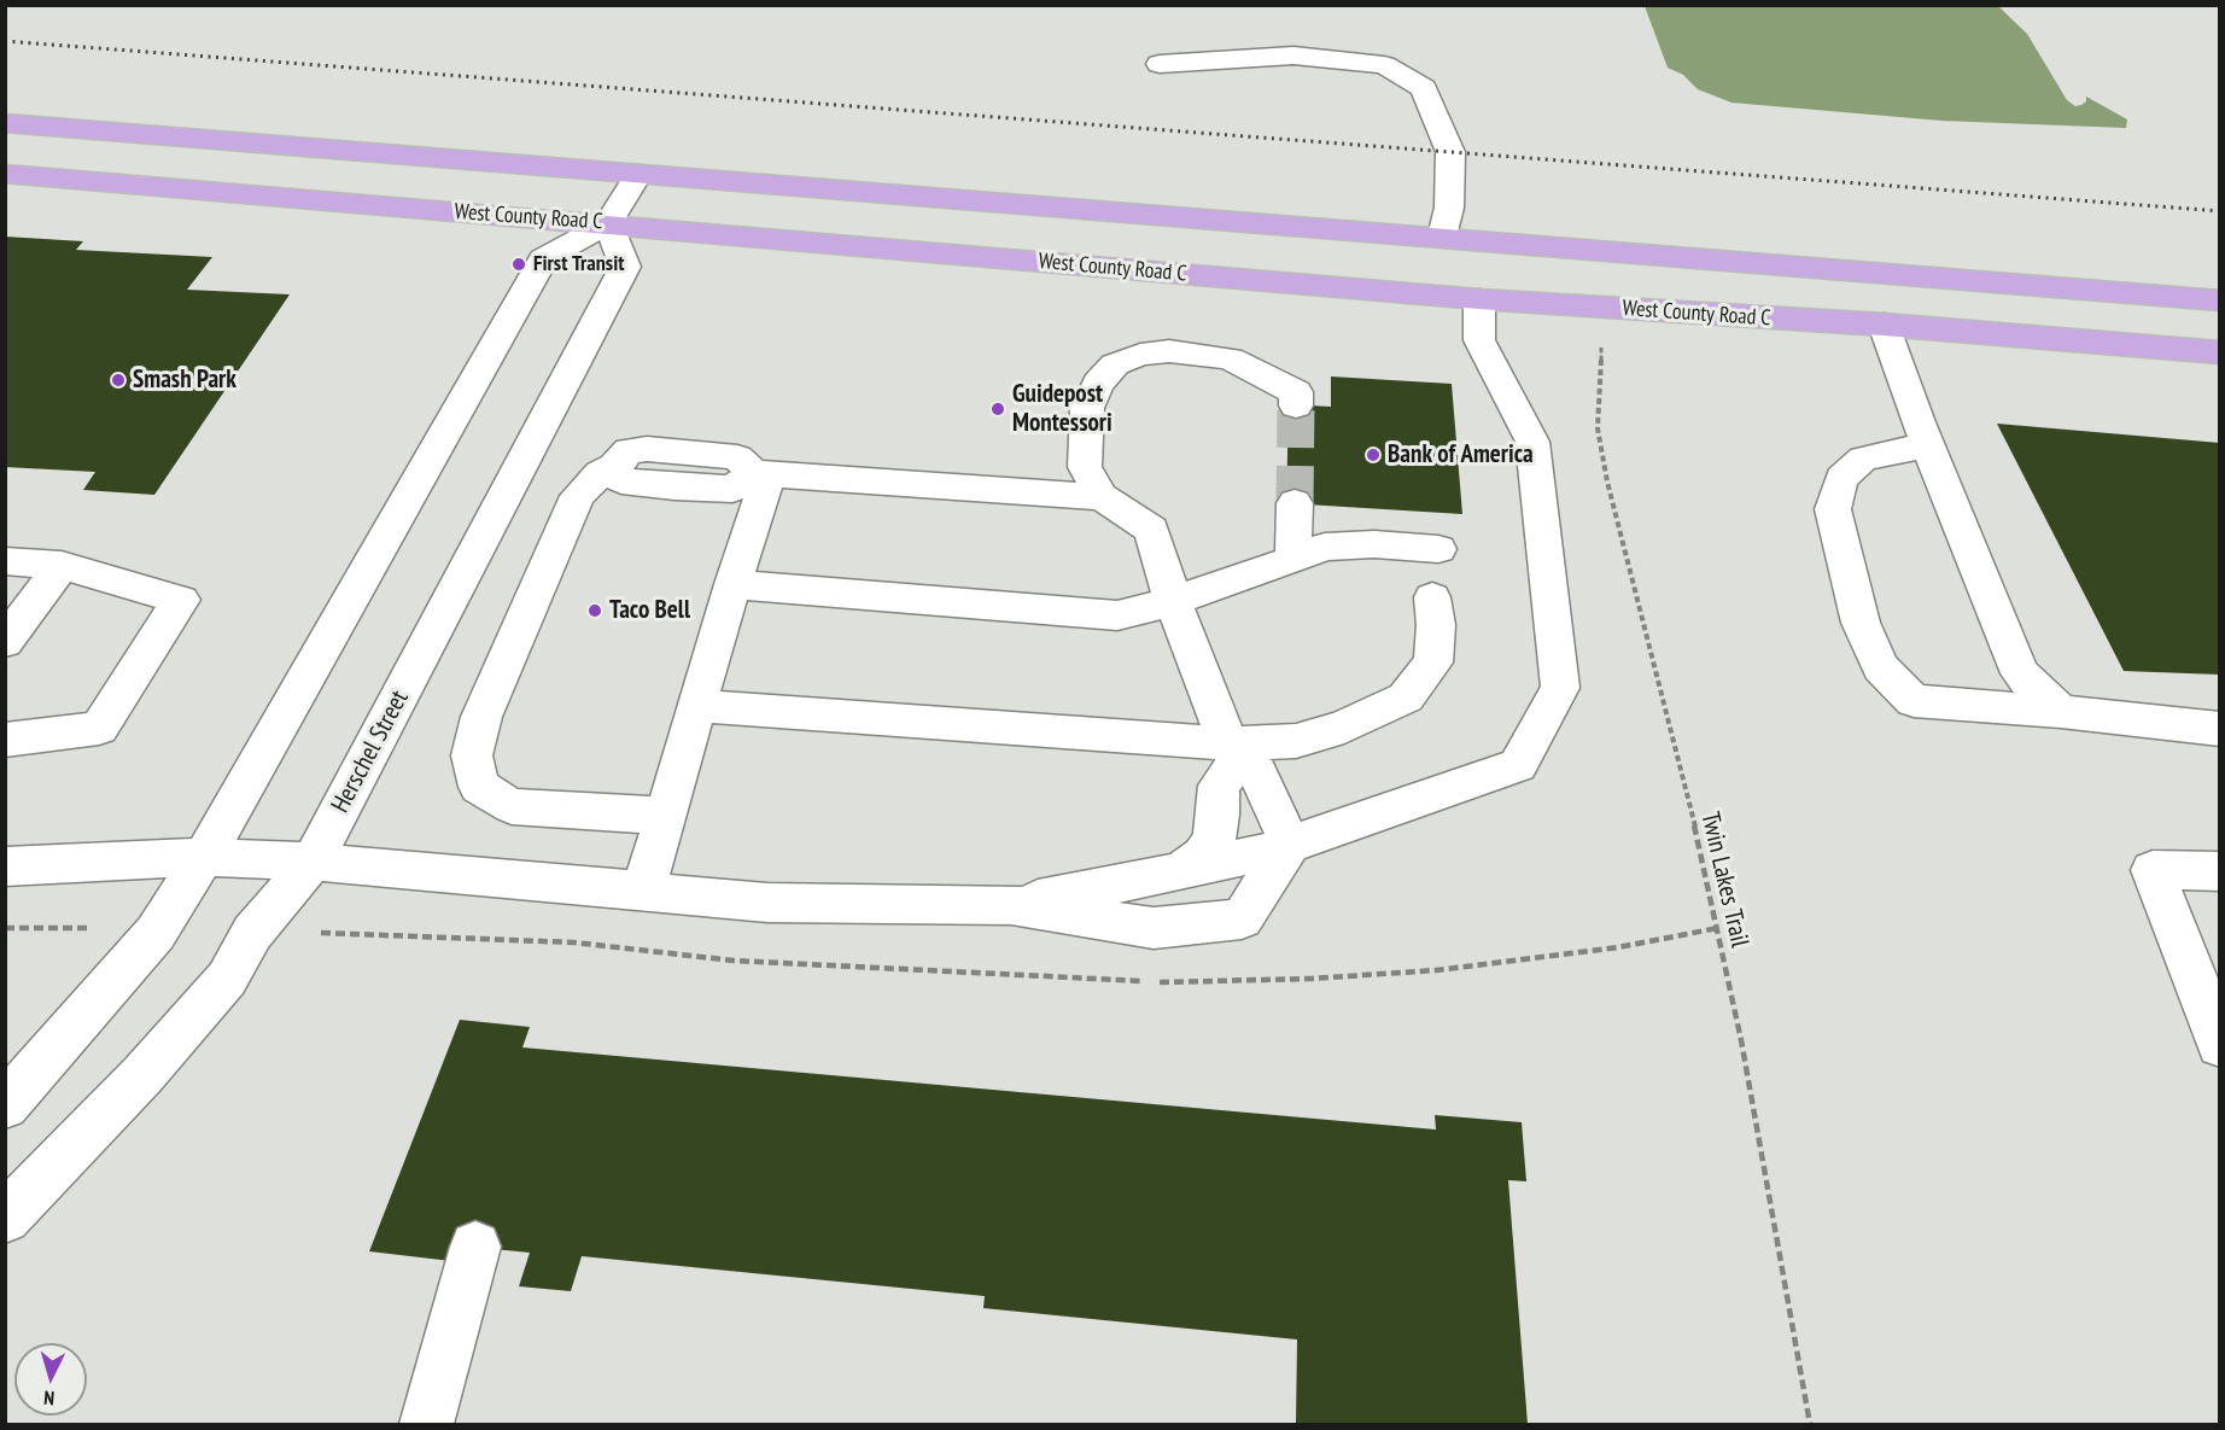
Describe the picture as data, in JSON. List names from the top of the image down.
{
  "streets": {
    "main road": ["West County Road C"],
    "street": ["Herschel Street"],
    "path": ["Twin Lakes Trail"]
  },
  "crossings": [
    ["West County Road C", "Herschel Street"]
  ],
  "places": [
    "First Transit",
    "Smash Park",
    "Guidepost Montessori",
    "Bank of America",
    "Taco Bell"
  ],
  "north": "bottom"
}
